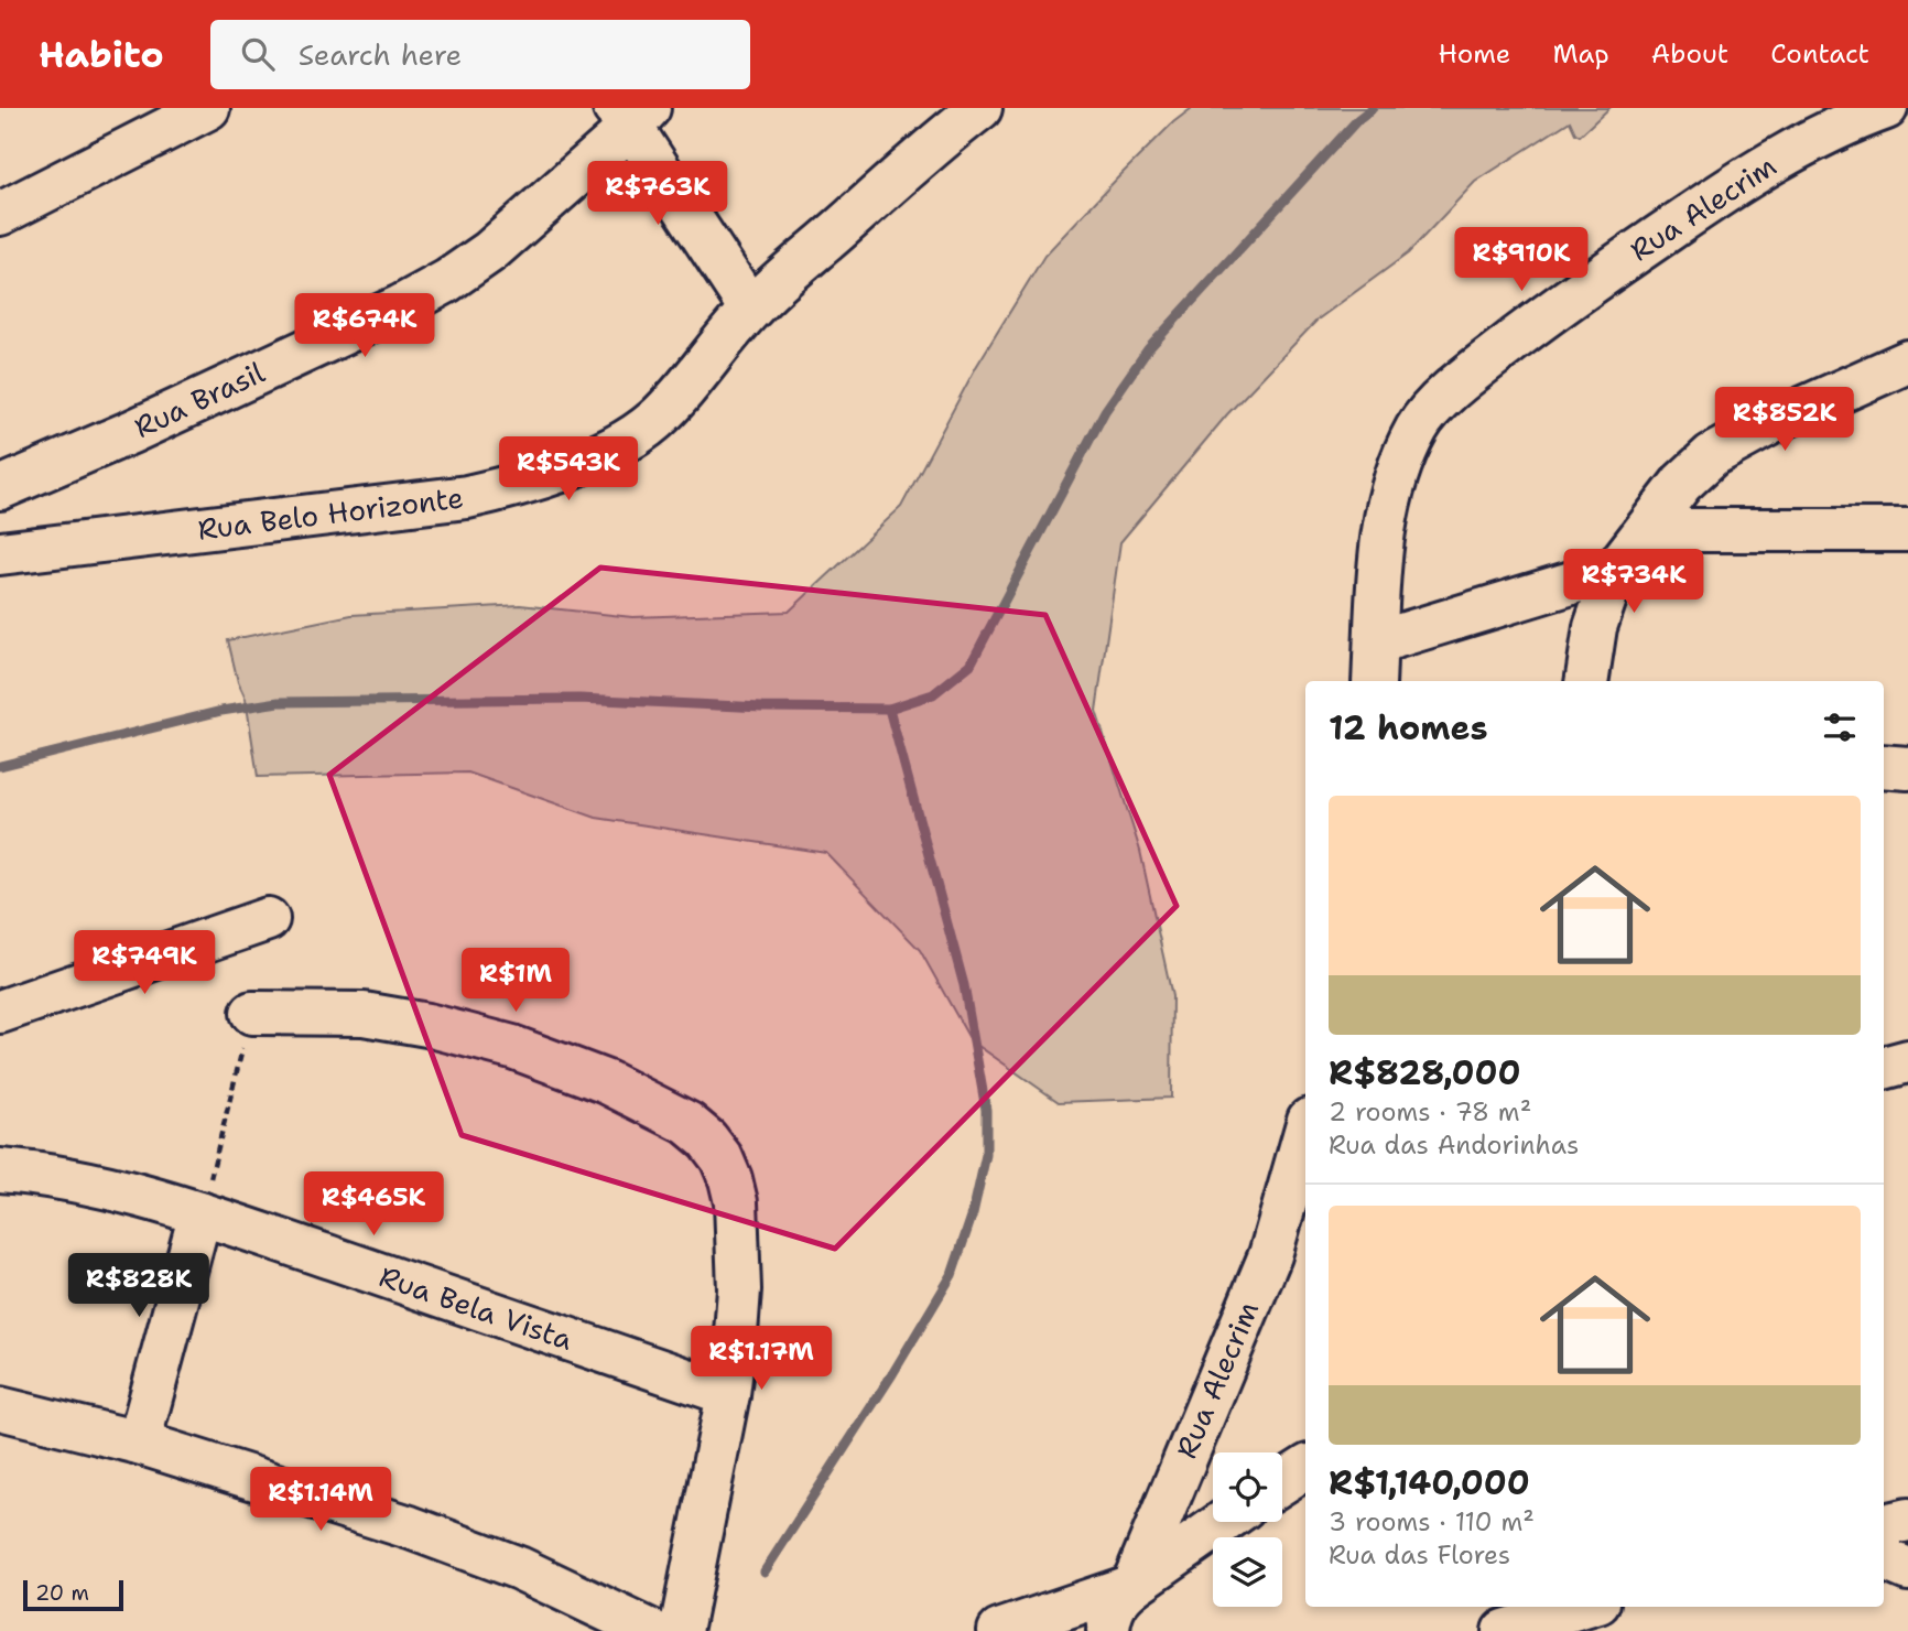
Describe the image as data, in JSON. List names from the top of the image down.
{
  "streets": {
    "street": [
      "Rua Alecrim",
      "Rua Brasil",
      "Rua Belo Horizonte",
      "Rua Bela Vista"
    ]
  },
  "scale_bar": "20 m",
  "page": {
    "header": "Habito",
    "search": "Search here",
    "nav": [
      "Home",
      "Map",
      "About",
      "Contact"
    ],
    "price": [
      "R$763K",
      "R$910K",
      "R$674K",
      "R$852K",
      "R$543K",
      "R$734K",
      "R$749K",
      "R$1M",
      "R$465K",
      "R$828K",
      "R$1.17M",
      "R$1.14M"
    ],
    "heading": "12 homes",
    "list": [
      {
        "name": "R$828,000",
        "note": "2 rooms · 78 m² · Rua das Andorinhas"
      },
      {
        "name": "R$1,140,000",
        "note": "3 rooms · 110 m² · Rua das Flores"
      }
    ],
    "scale": "20 m"
  }
}
